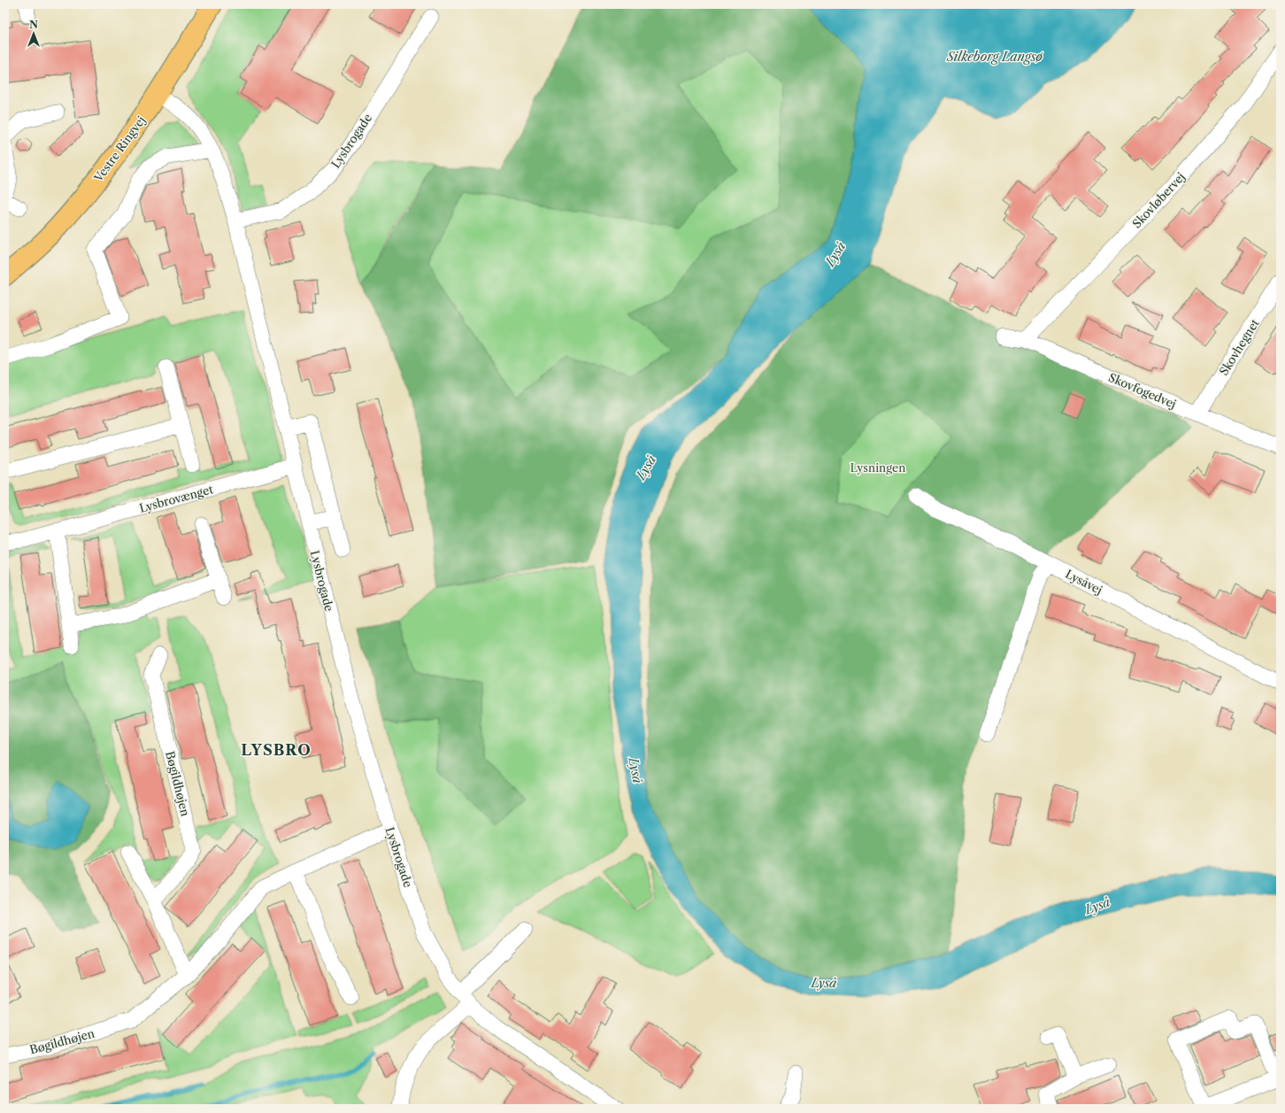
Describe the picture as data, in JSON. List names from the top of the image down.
{
  "streets": {
    "main road": ["Vestre Ringvej"],
    "street": [
      "Lysbrogade",
      "Skovløbervej",
      "Skovhegnet",
      "Skovfogedvej",
      "Lysbrovænget",
      "Lysåvej",
      "Bøgildhøjen"
    ]
  },
  "crossings": [
    ["Lysbrogade", "Vestre Ringvej"],
    ["Lysbrogade", "Lysbrovænget"],
    ["Lysbrogade", "Bøgildhøjen"],
    ["Skovløbervej", "Skovfogedvej"],
    ["Skovhegnet", "Skovfogedvej"]
  ],
  "districts": ["LYSBRO"],
  "water": ["Silkeborg Langsø", "Lyså"],
  "parks": ["Lysningen"],
  "north": "top"
}
